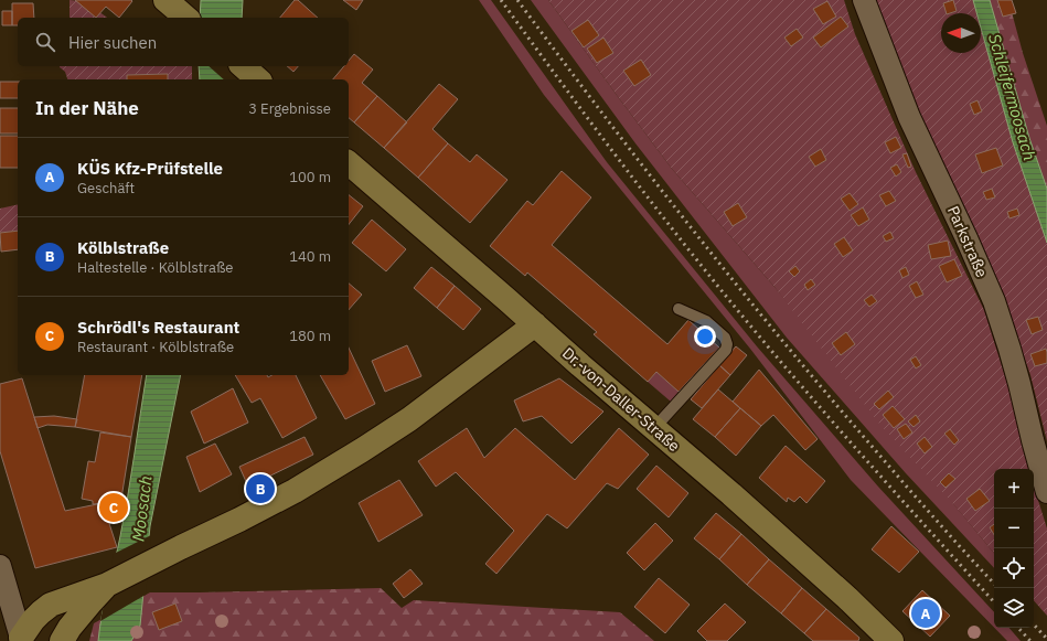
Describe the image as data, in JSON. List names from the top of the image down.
{
  "streets": {
    "main road": ["Dr.-von-Daller-Straße"],
    "street": ["Parkstraße"]
  },
  "water": ["Schleifermoosach", "Moosach"],
  "north": "left",
  "page": {
    "search": "Hier suchen",
    "heading": ["In der Nähe", "3 Ergebnisse"],
    "list": [
      {
        "mark": "A",
        "name": "KÜS Kfz-Prüfstelle",
        "note": "Geschäft",
        "value": "100 m"
      },
      {
        "mark": "B",
        "name": "Kölblstraße",
        "note": "Haltestelle · Kölblstraße",
        "value": "140 m"
      },
      {
        "mark": "C",
        "name": "Schrödl's Restaurant",
        "note": "Restaurant · Kölblstraße",
        "value": "180 m"
      }
    ],
    "map_buttons": ["+", "−"],
    "pins": ["B", "C", "A"]
  }
}
